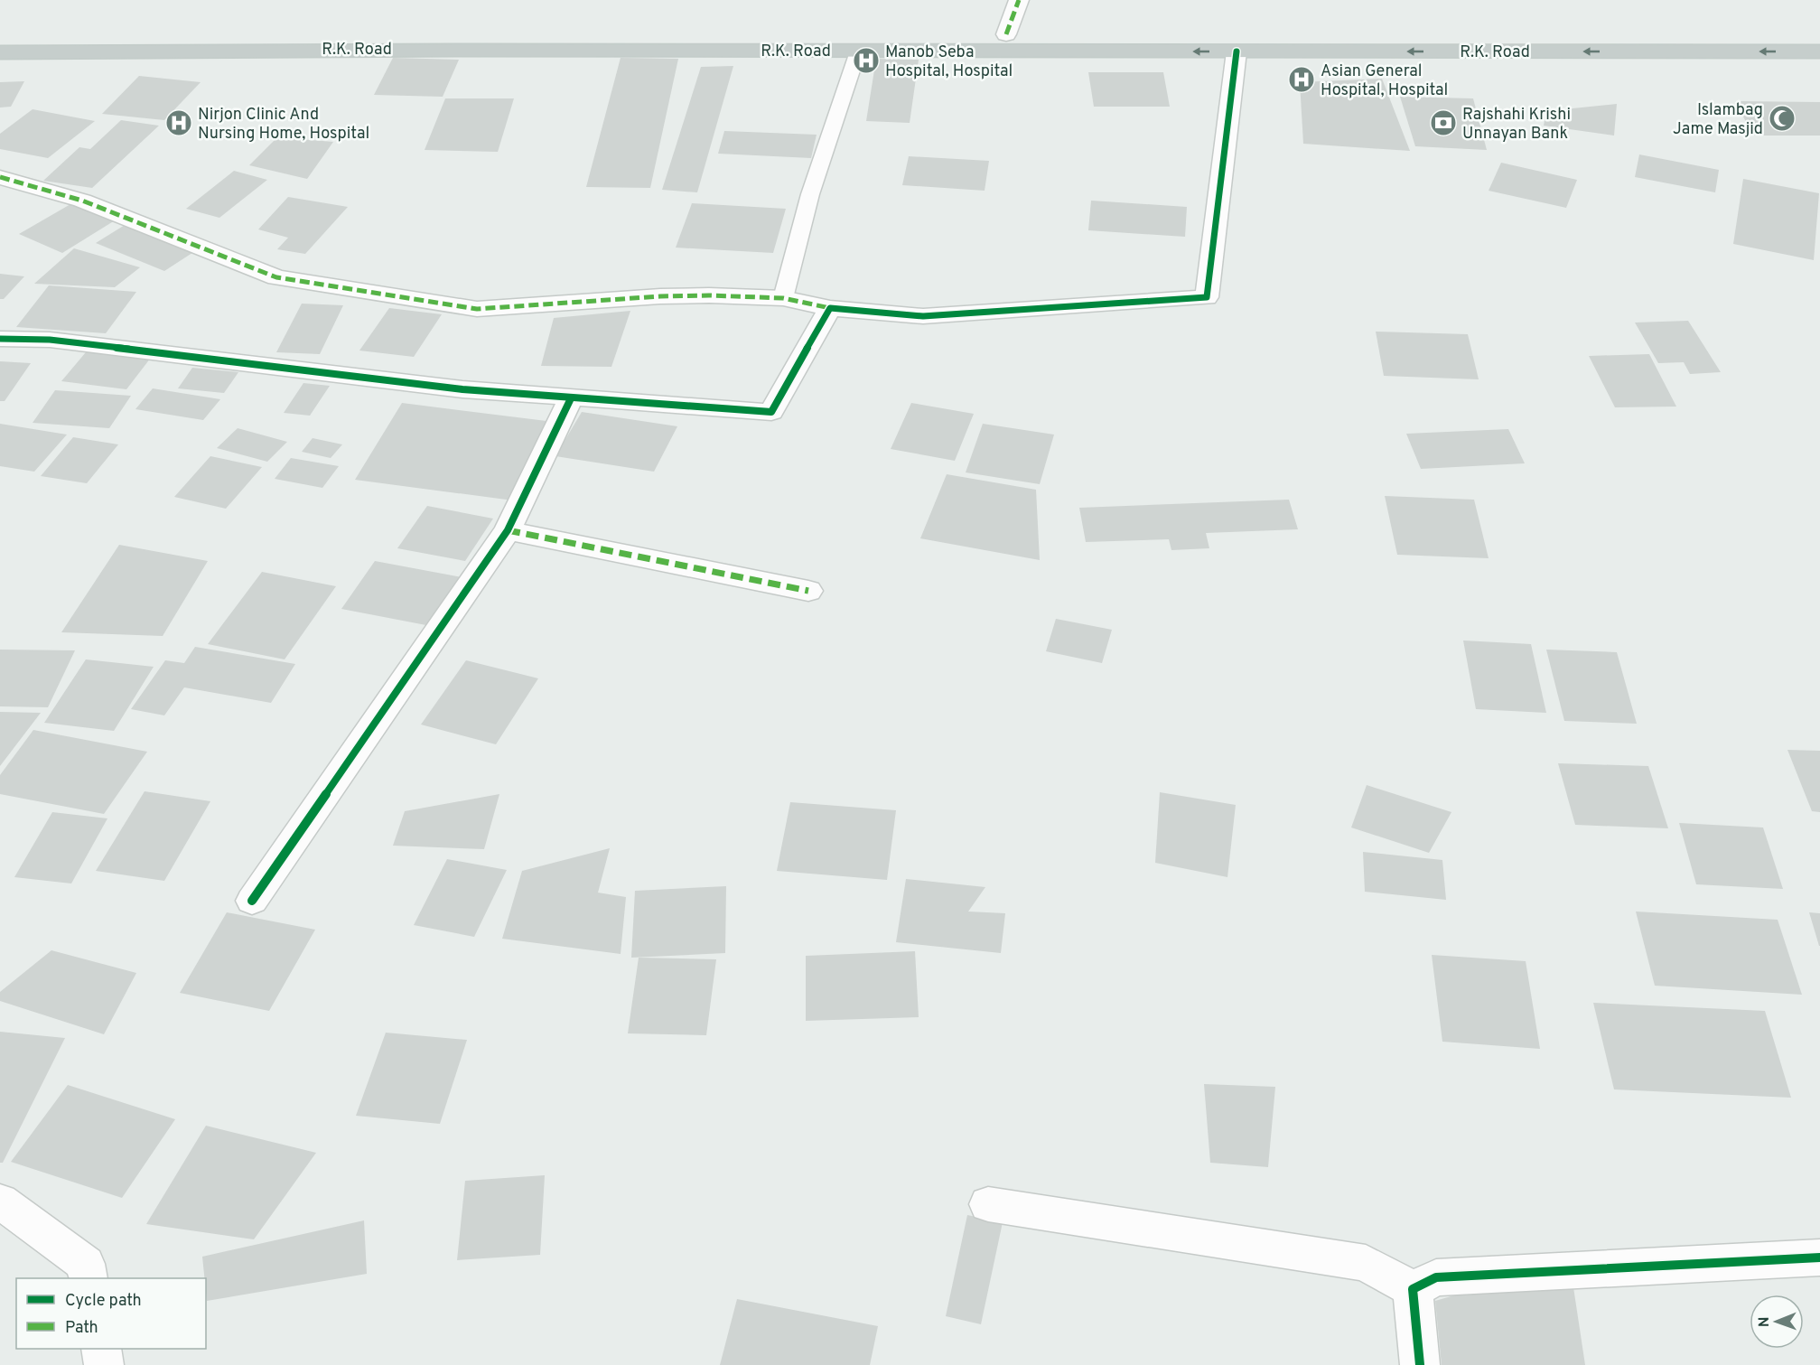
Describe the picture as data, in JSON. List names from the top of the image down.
{
  "streets": {
    "highway": ["R.K. Road"]
  },
  "places": {
    "hospital": ["Manob Seba Hospital, Hospital", "Asian General Hospital, Hospital", "Nirjon Clinic And Nursing Home, Hospital"],
    "mosque": ["Islambag Jame Masjid"],
    "bank": ["Rajshahi Krishi Unnayan Bank"]
  },
  "legend": ["Cycle path", "Path"],
  "north": "left"
}
